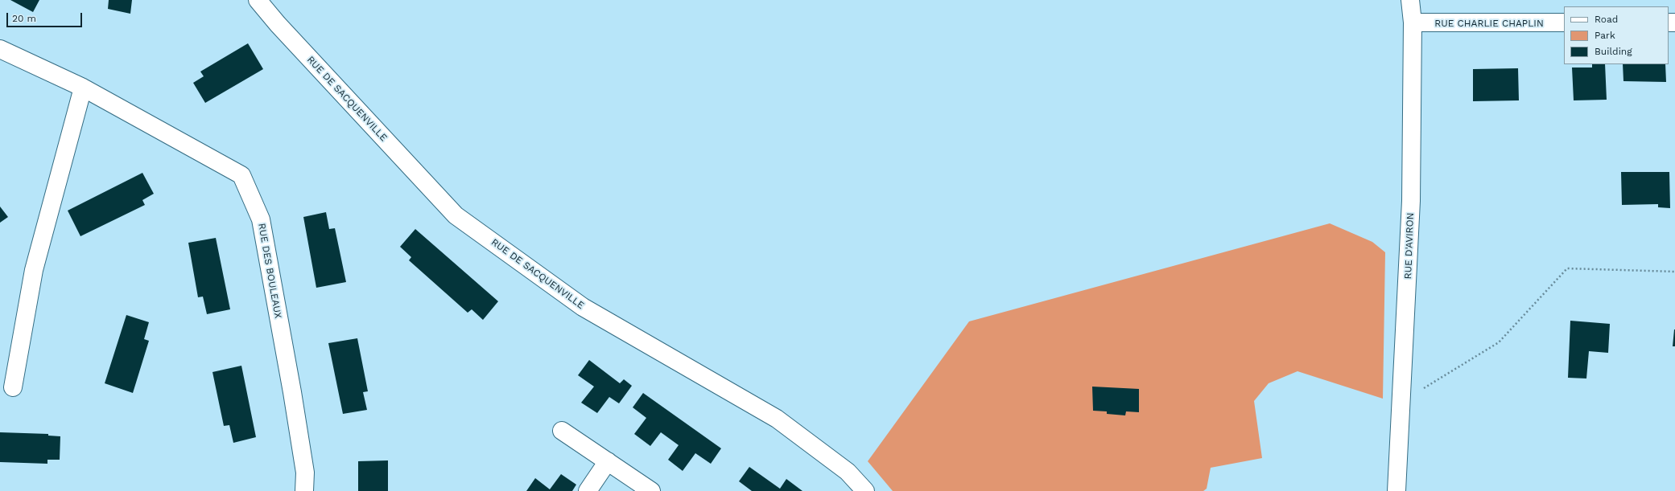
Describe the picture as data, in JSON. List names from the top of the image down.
{
  "streets": {
    "street": [
      "RUE CHARLIE CHAPLIN",
      "RUE DE SACQUENVILLE",
      "RUE D'AVIRON",
      "RUE DES BOULEAUX"
    ]
  },
  "crossings": [
    ["RUE CHARLIE CHAPLIN", "RUE D'AVIRON"]
  ],
  "legend": ["Road", "Park", "Building"],
  "scale_bar": "20 m"
}
